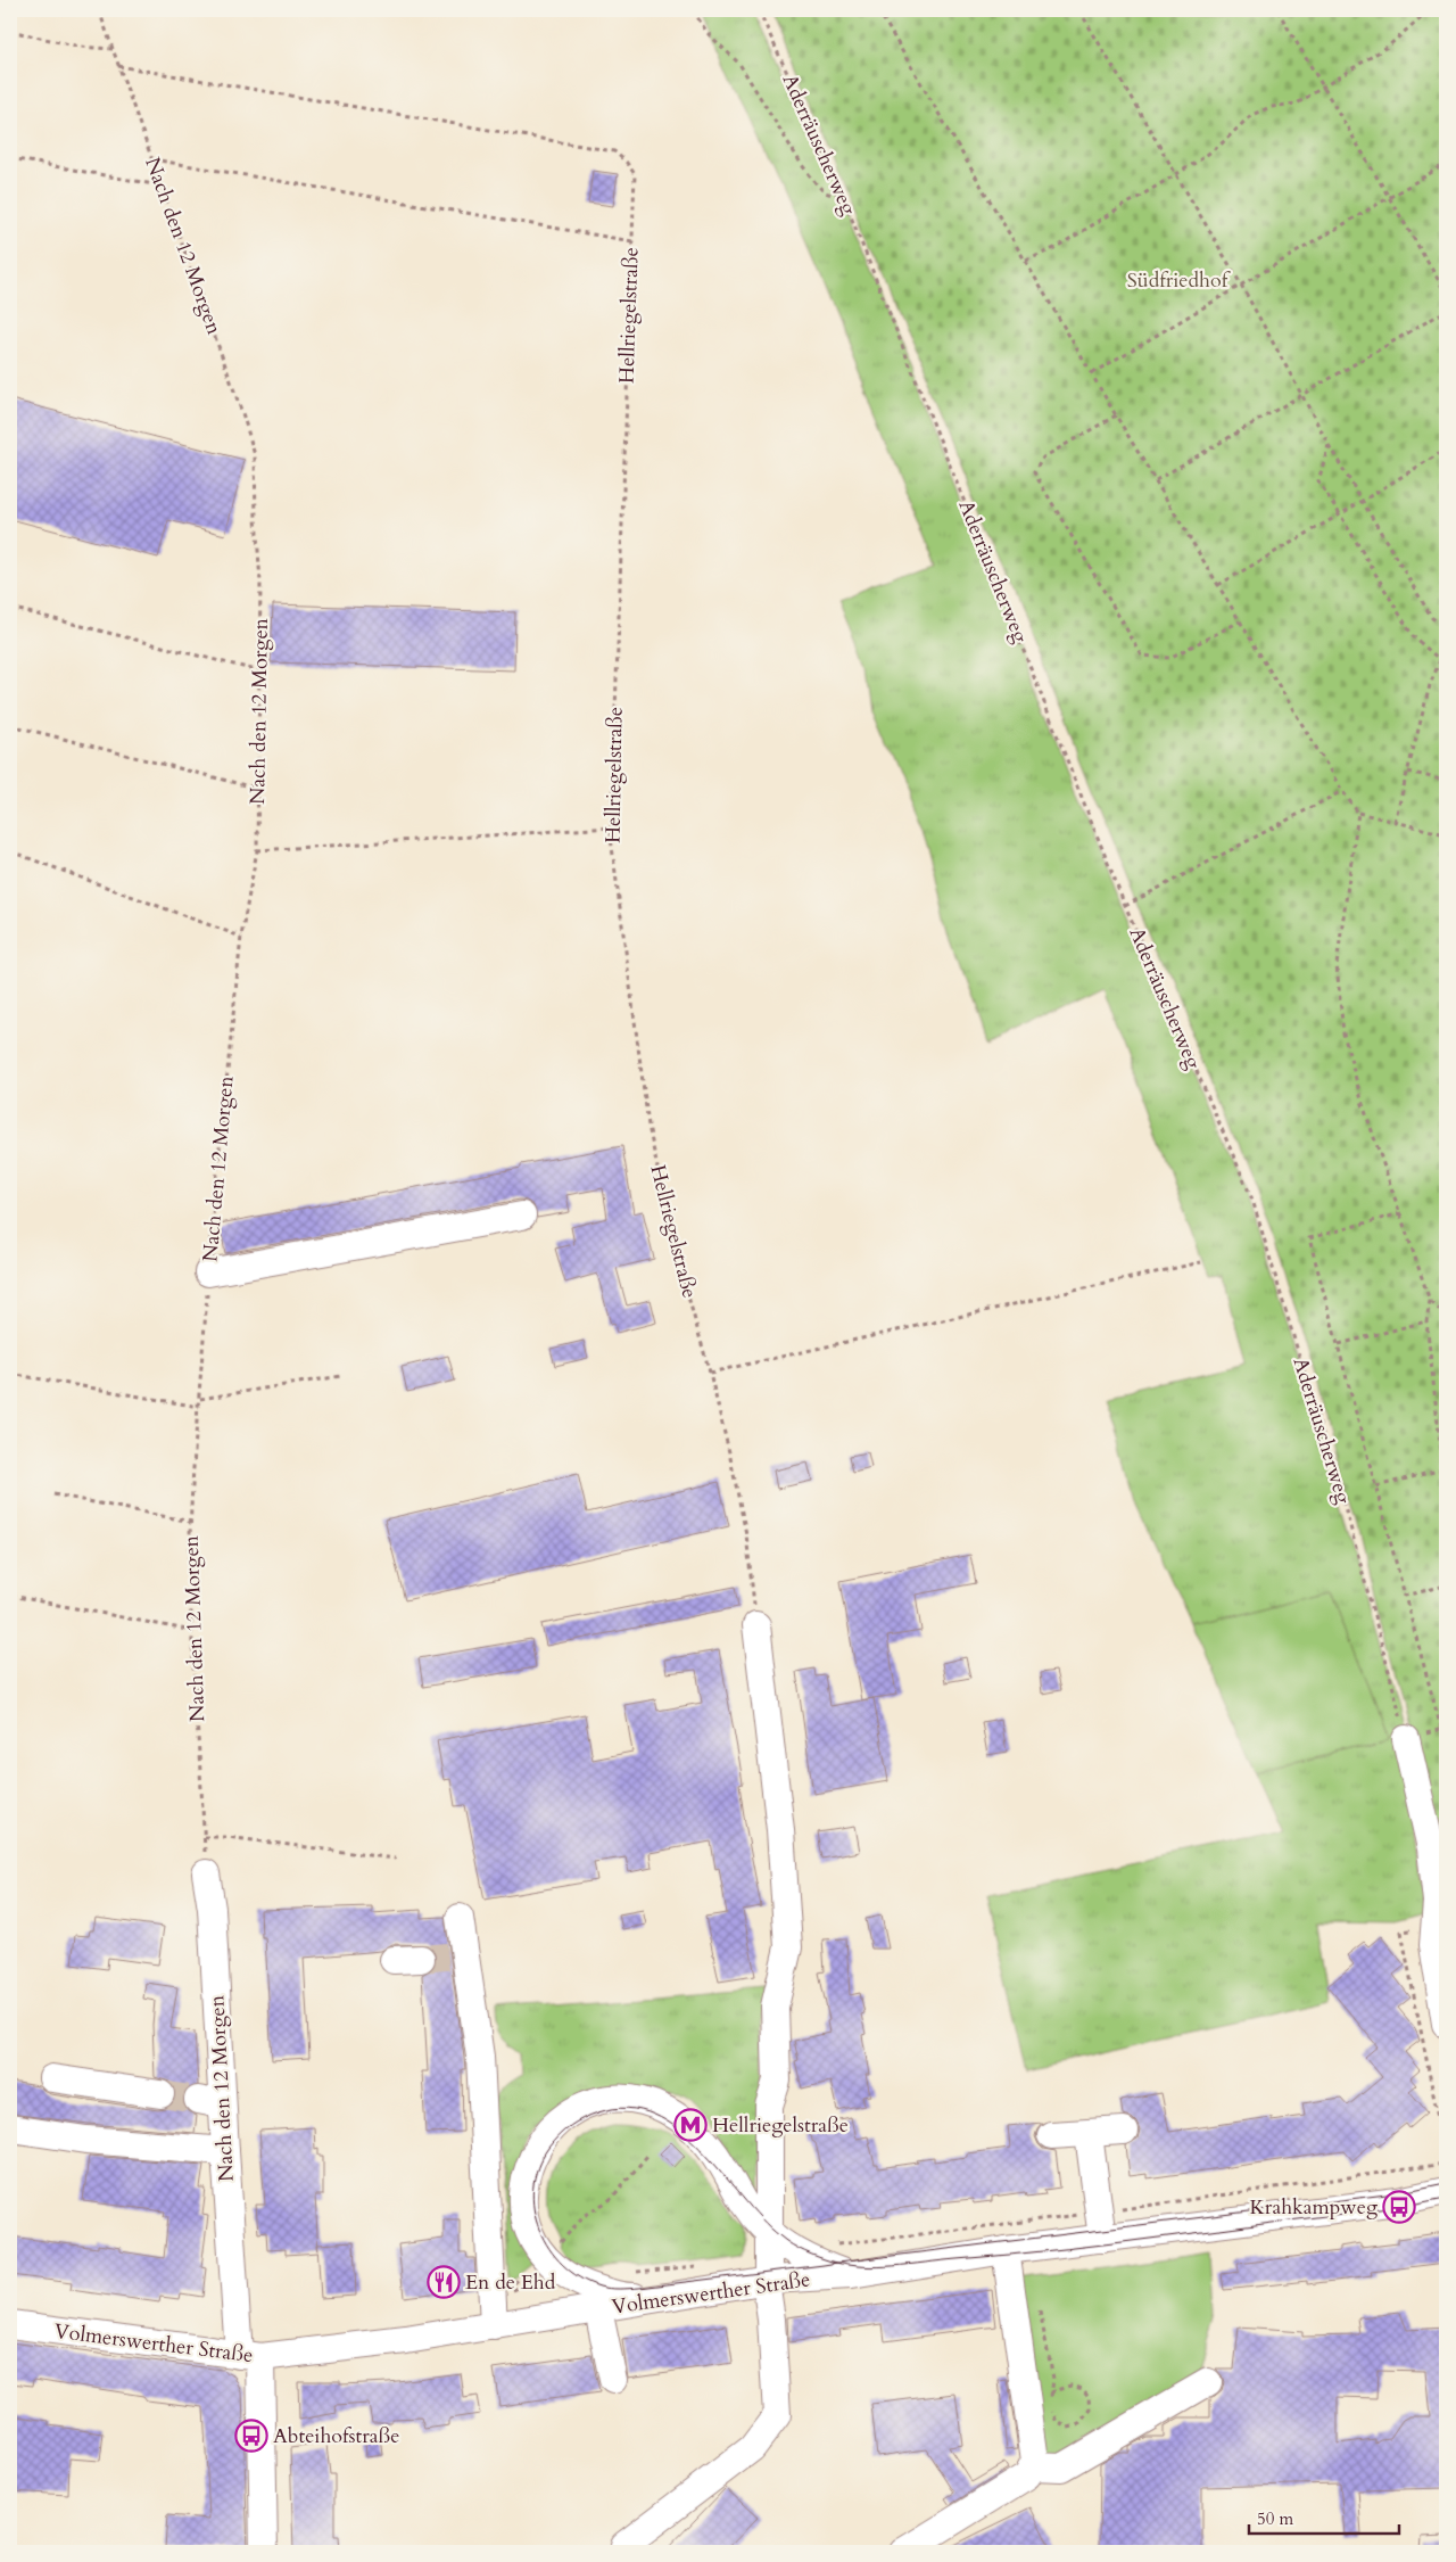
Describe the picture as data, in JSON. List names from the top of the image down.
{
  "streets": {
    "street": ["Nach den 12 Morgen", "Volmerswerther Straße"],
    "path": ["Aderräuscherweg", "Hellriegelstraße"]
  },
  "crossings": [
    ["Nach den 12 Morgen", "Hellriegelstraße"],
    ["Nach den 12 Morgen", "Volmerswerther Straße"]
  ],
  "parks": ["Südfriedhof"],
  "places": {
    "metro station": ["Hellriegelstraße"],
    "bus stop": ["Krahkampweg", "Abteihofstraße"],
    "restaurant": ["En de Ehd"]
  },
  "scale_bar": "50 m"
}
